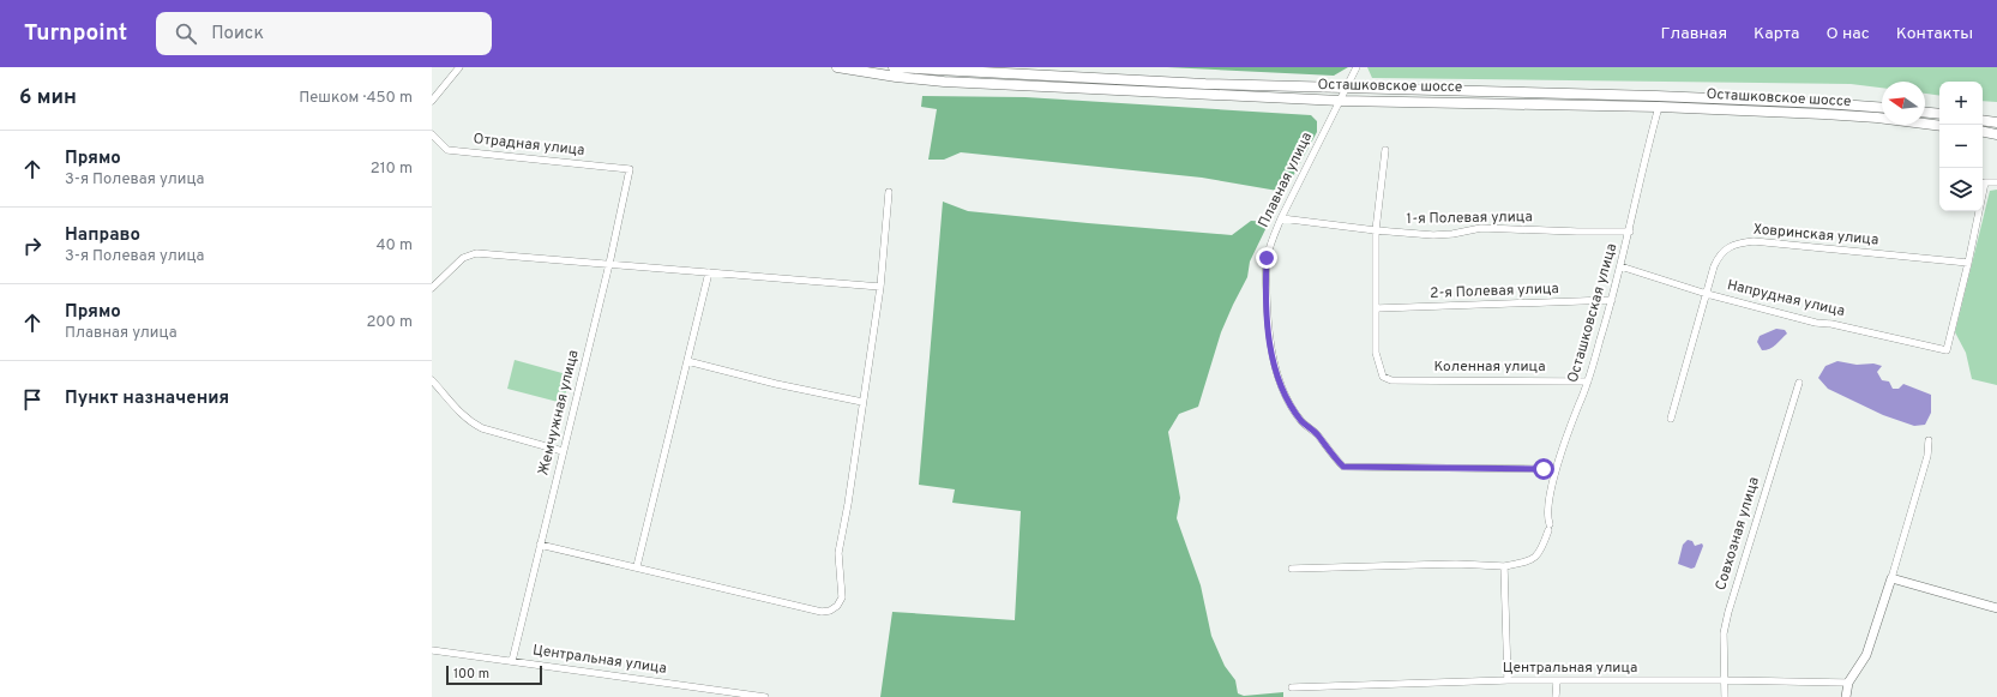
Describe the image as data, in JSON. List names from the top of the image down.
{
  "streets": {
    "main road": ["Осташковское шоссе"],
    "street": [
      "Отрадная улица",
      "Плавная улица",
      "1-я Полевая улица",
      "Ховринская улица",
      "2-я Полевая улица",
      "Напрудная улица",
      "Осташковская улица",
      "Коленная улица",
      "Жемчужная улица",
      "Совхозная улица",
      "Центральная улица"
    ]
  },
  "crossings": [
    ["Осташковское шоссе", "Плавная улица"],
    ["Осташковское шоссе", "Осташковская улица"],
    ["Отрадная улица", "Жемчужная улица"],
    ["Плавная улица", "1-я Полевая улица"],
    ["1-я Полевая улица", "Осташковская улица"],
    ["Ховринская улица", "Напрудная улица"],
    ["2-я Полевая улица", "Осташковская улица"],
    ["2-я Полевая улица", "Коленная улица"],
    ["Напрудная улица", "Осташковская улица"],
    ["Осташковская улица", "Коленная улица"],
    ["Жемчужная улица", "Центральная улица"],
    ["Совхозная улица", "Центральная улица"]
  ],
  "scale_bar": "100 m",
  "north": "left",
  "page": {
    "header": "Turnpoint",
    "search": "Поиск",
    "nav": [
      "Главная",
      "Карта",
      "О нас",
      "Контакты"
    ],
    "heading": ["6 мин", "Пешком · 450 m"],
    "map_buttons": ["+", "−"],
    "list": [
      ["Прямо", "3-я Полевая улица", "210 m"],
      ["Направо", "3-я Полевая улица", "40 m"],
      ["Прямо", "Плавная улица", "200 m"],
      "Пункт назначения"
    ],
    "scale": "100 m"
  }
}
